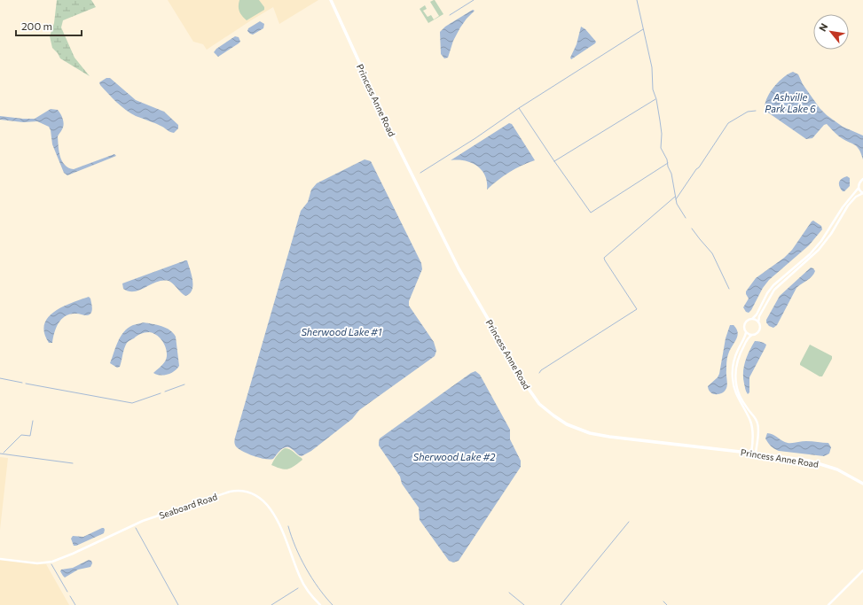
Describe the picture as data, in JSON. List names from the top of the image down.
{
  "streets": {
    "main road": ["Princess Anne Road"],
    "street": ["Seaboard Road"]
  },
  "water": ["Ashville Park Lake 6", "Sherwood Lake #1", "Sherwood Lake #2"],
  "scale_bar": "200 m",
  "north": "top left"
}
